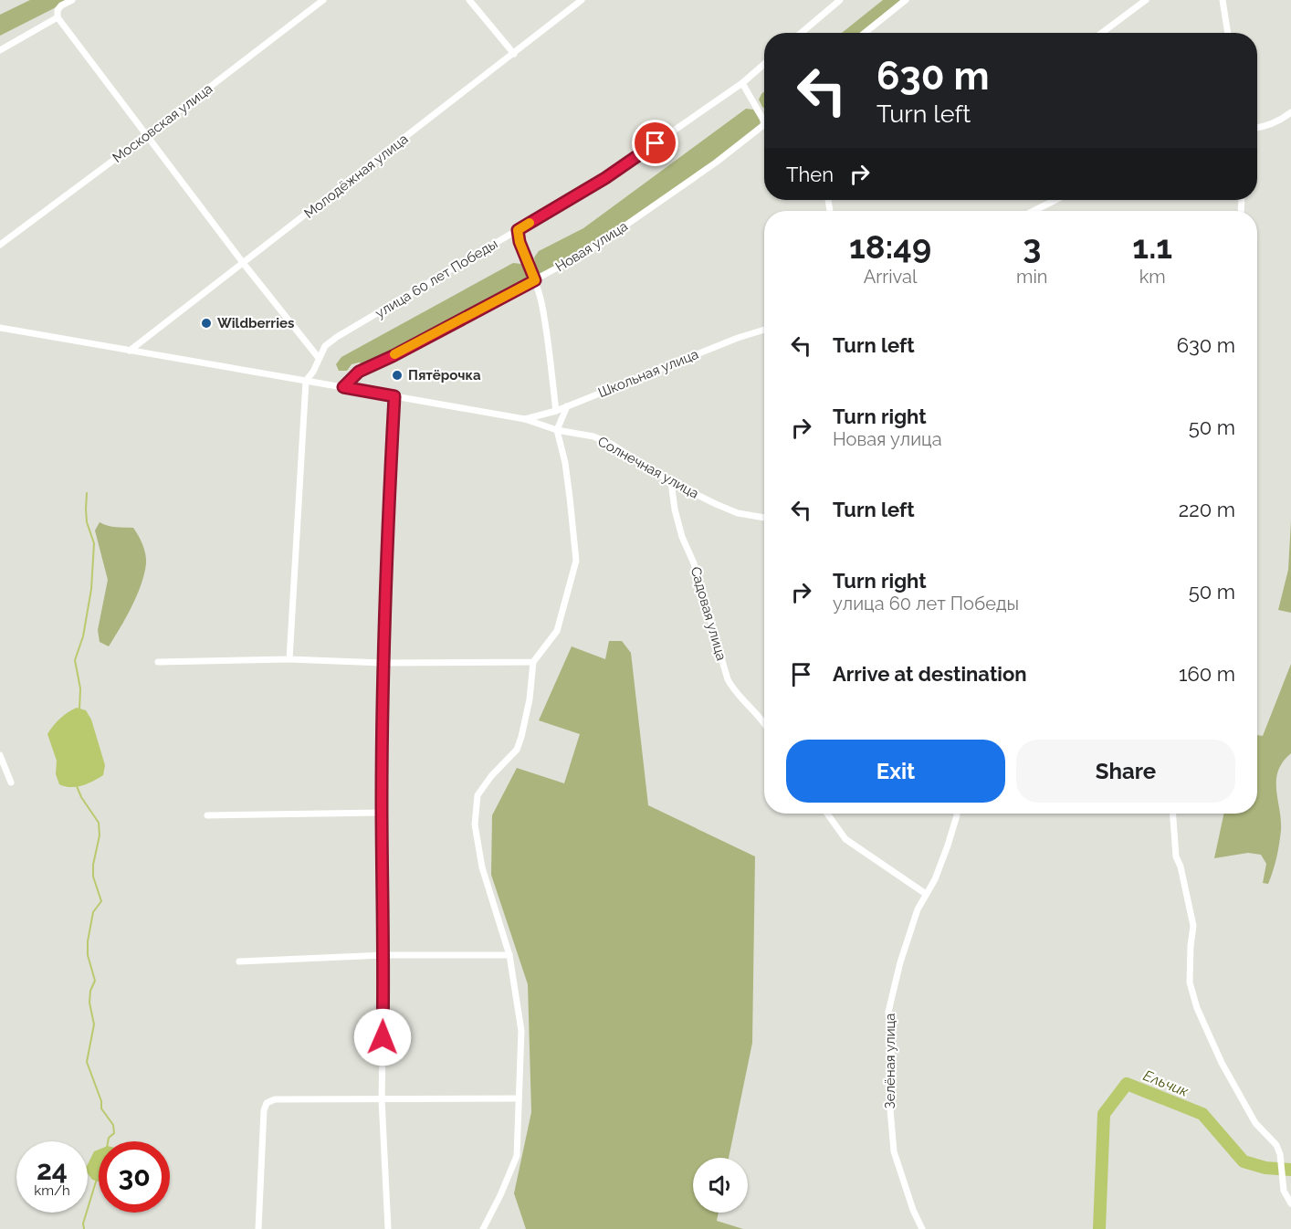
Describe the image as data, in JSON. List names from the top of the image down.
{
  "streets": {
    "street": [
      "Московская улица",
      "Молодёжная улица",
      "Новая улица",
      "улица 60 лет Победы",
      "Школьная улица",
      "Солнечная улица",
      "Садовая улица",
      "Зелёная улица"
    ]
  },
  "crossings": [
    ["Молодёжная улица", "Солнечная улица"],
    ["Новая улица", "Солнечная улица"],
    ["улица 60 лет Победы", "Солнечная улица"],
    ["Школьная улица", "Солнечная улица"],
    ["Солнечная улица", "Садовая улица"]
  ],
  "water": ["Ельчик"],
  "places": ["Wildberries", "Пятёрочка"],
  "page": {
    "turn": ["630 m", "Turn left"],
    "then": "Then",
    "eta": [
      "18:49",
      "Arrival",
      "3",
      "min",
      "1.1",
      "km"
    ],
    "list": [
      {
        "name": "Turn left",
        "value": "630 m"
      },
      {
        "name": "Turn right",
        "note": "Новая улица",
        "value": "50 m"
      },
      {
        "name": "Turn left",
        "value": "220 m"
      },
      {
        "name": "Turn right",
        "note": "улица 60 лет Победы",
        "value": "50 m"
      },
      {
        "name": "Arrive at destination",
        "value": "160 m"
      }
    ],
    "buttons": ["Exit", "Share"],
    "speed": "24 km/h",
    "limit": "30"
  }
}
